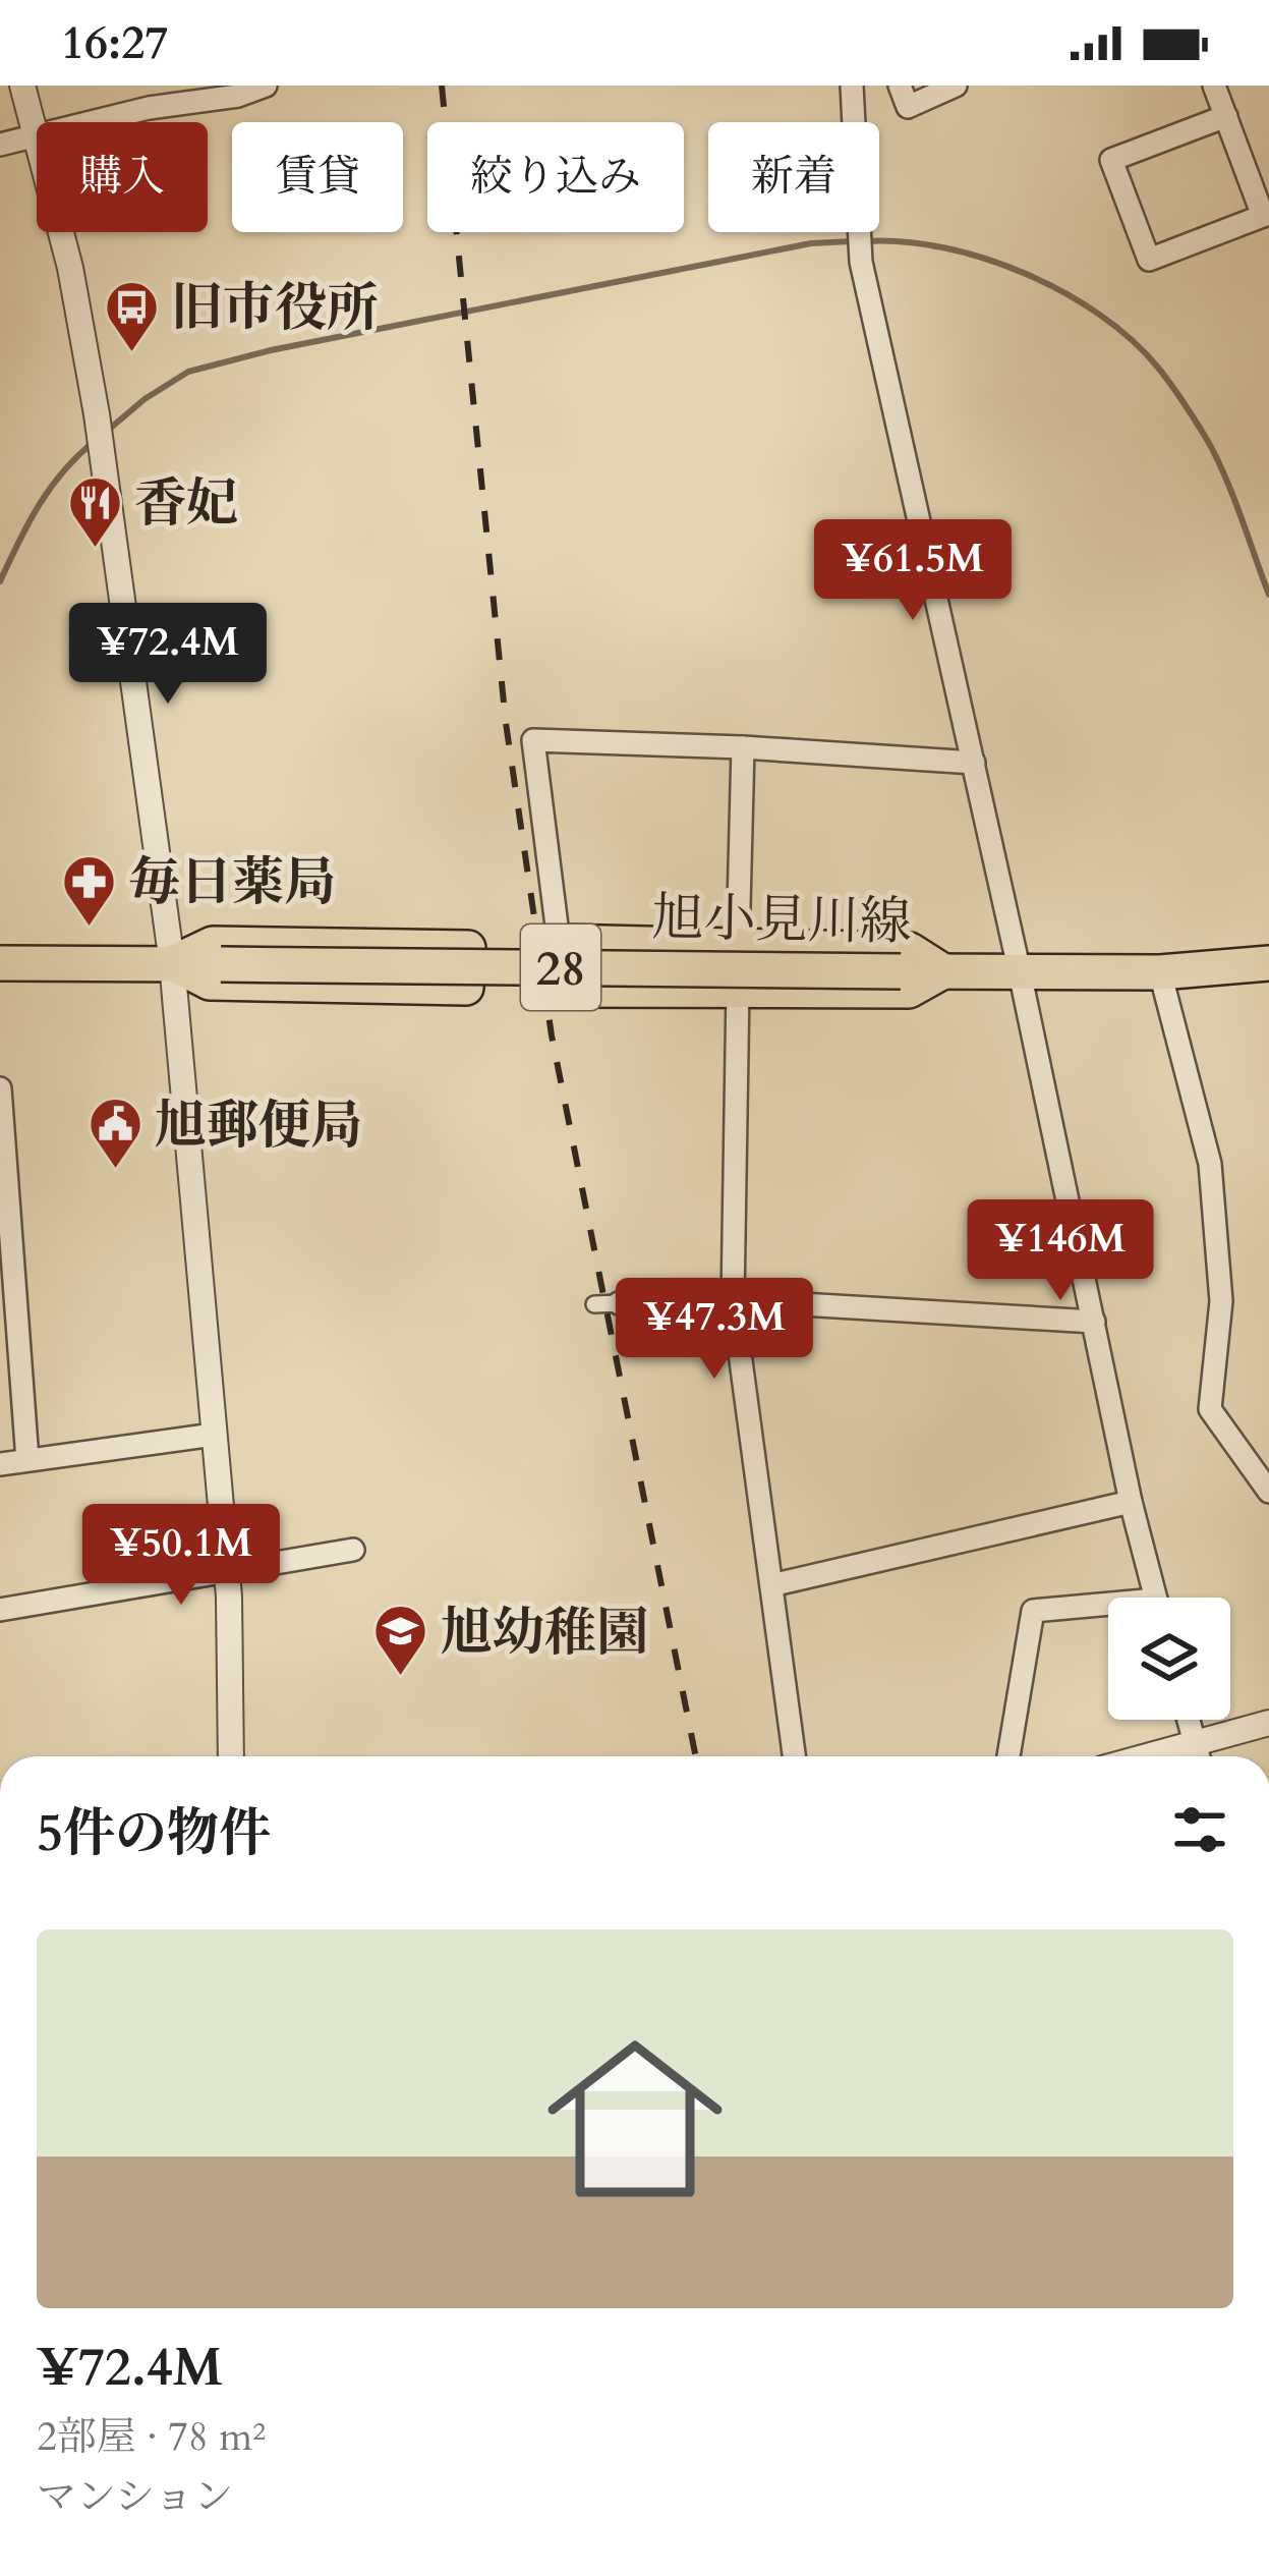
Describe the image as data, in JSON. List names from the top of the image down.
{
  "streets": {
    "main road": ["旭小見川線", "28"]
  },
  "places": {
    "bus stop": ["旧市役所"],
    "restaurant": ["香妃"],
    "pharmacy": ["毎日薬局"],
    "public building": ["旭郵便局"],
    "school or university": ["旭幼稚園"]
  },
  "page": {
    "status": "16:27",
    "chip": [
      "購入",
      "賃貸",
      "絞り込み",
      "新着"
    ],
    "price": [
      "¥61.5M",
      "¥72.4M",
      "¥146M",
      "¥47.3M",
      "¥50.1M"
    ],
    "heading": "5件の物件",
    "list": [
      {
        "name": "¥72.4M",
        "note": "2部屋 · 78 m² · マンション"
      }
    ]
  }
}
